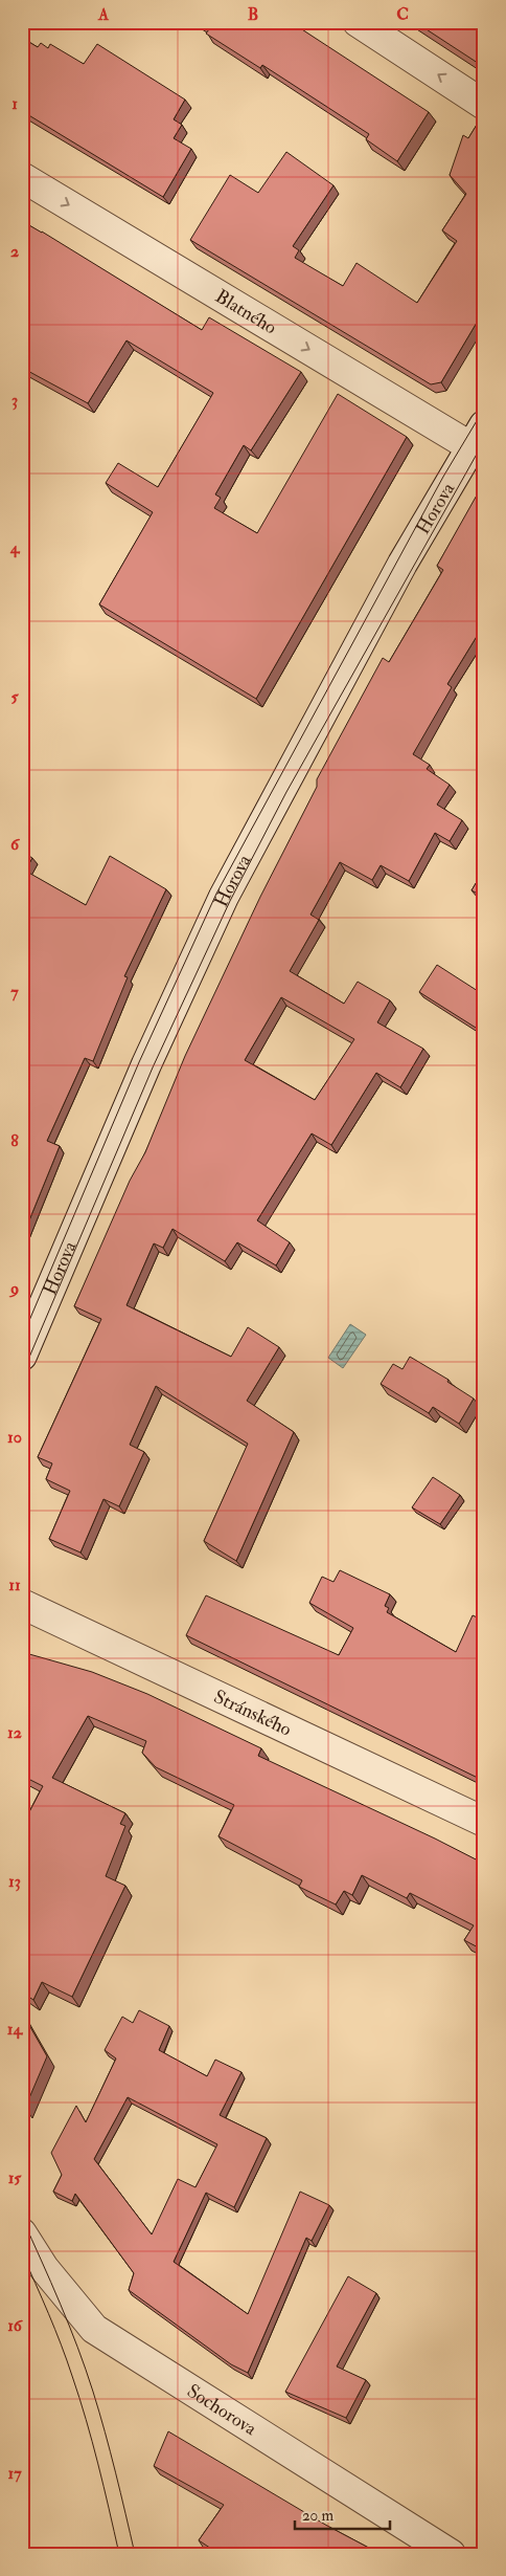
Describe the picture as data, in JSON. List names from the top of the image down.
{
  "streets": {
    "street": [
      "Blatného",
      "Horova",
      "Stránského",
      "Sochorova"
    ]
  },
  "crossings": [
    ["Blatného", "Horova"]
  ],
  "one_way": ["Blatného"],
  "scale_bar": "20 m",
  "grid": {
    "columns": ["A", "B", "C"],
    "rows": [
      "1",
      "2",
      "3",
      "4",
      "5",
      "6",
      "7",
      "8",
      "9",
      "10",
      "11",
      "12",
      "13",
      "14",
      "15",
      "16",
      "17"
    ]
  }
}
